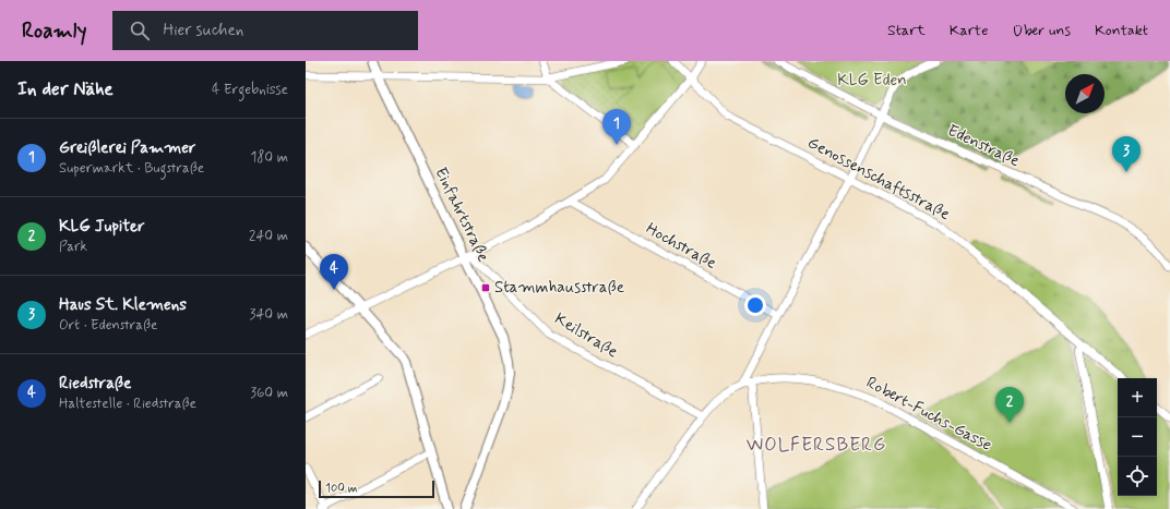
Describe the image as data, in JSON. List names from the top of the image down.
{
  "streets": {
    "street": [
      "Edenstraße",
      "Genossenschaftsstraße",
      "Einfahrtstraße",
      "Hochstraße",
      "Keilstraße",
      "Robert-Fuchs-Gasse"
    ]
  },
  "crossings": [
    ["Einfahrtstraße", "Keilstraße"],
    ["Keilstraße", "Robert-Fuchs-Gasse"]
  ],
  "districts": ["WOLFERSBERG"],
  "parks": ["KLG Eden"],
  "places": {
    "transit": ["Stammhausstraße"]
  },
  "scale_bar": "100 m",
  "north": "top right",
  "page": {
    "header": "Roamly",
    "search": "Hier suchen",
    "nav": [
      "Start",
      "Karte",
      "Über uns",
      "Kontakt"
    ],
    "heading": ["In der Nähe", "4 Ergebnisse"],
    "pins": [
      "1",
      "3",
      "4",
      "2"
    ],
    "list": [
      {
        "mark": "1",
        "name": "Greißlerei Pammer",
        "note": "Supermarkt · Bugstraße",
        "value": "180 m"
      },
      {
        "mark": "2",
        "name": "KLG Jupiter",
        "note": "Park",
        "value": "240 m"
      },
      {
        "mark": "3",
        "name": "Haus St. Klemens",
        "note": "Ort · Edenstraße",
        "value": "340 m"
      },
      {
        "mark": "4",
        "name": "Riedstraße",
        "note": "Haltestelle · Riedstraße",
        "value": "360 m"
      }
    ],
    "map_buttons": ["+", "−"],
    "scale": "100 m"
  }
}
